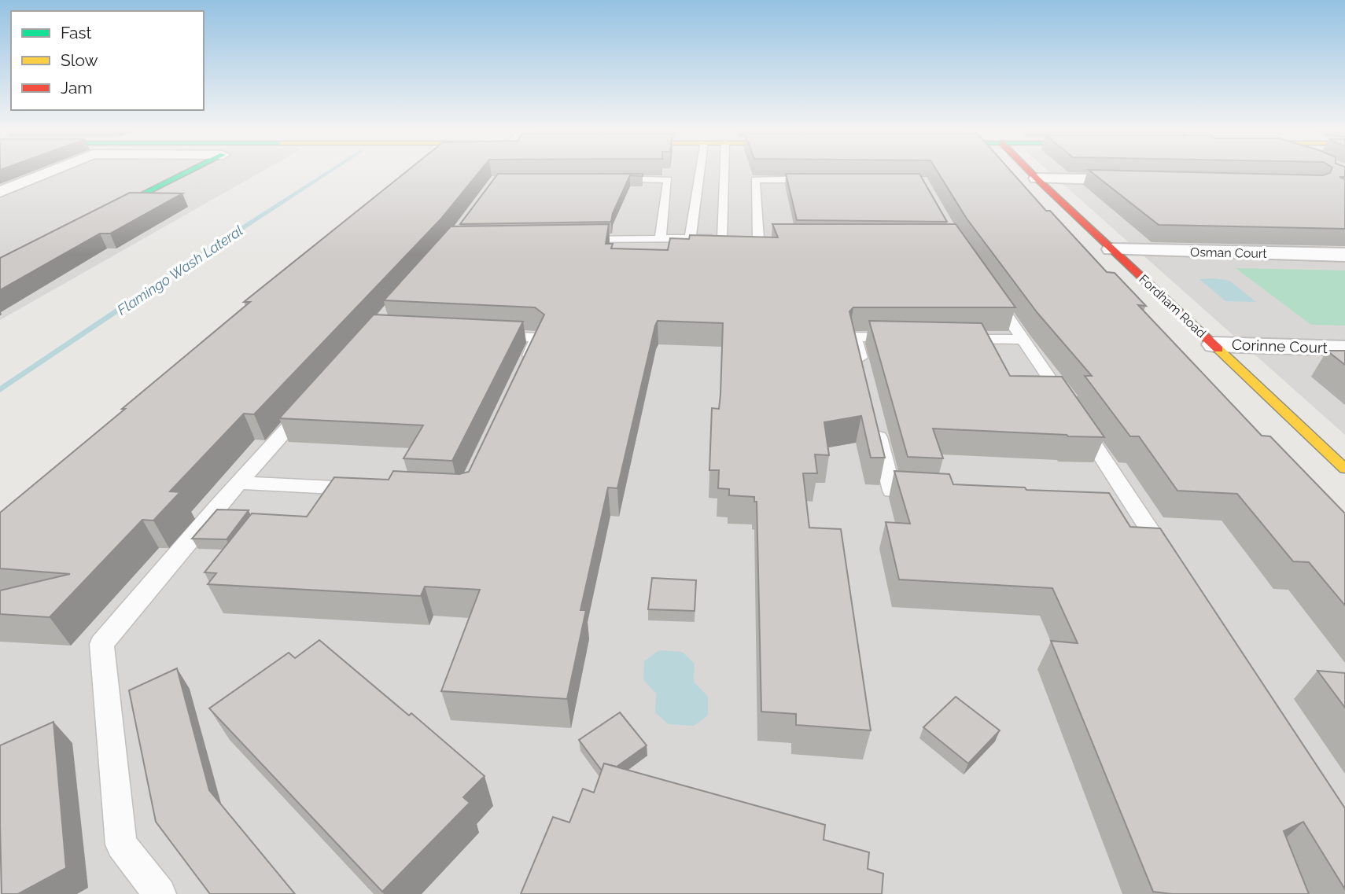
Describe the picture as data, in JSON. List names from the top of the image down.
{
  "streets": {
    "main road": ["Fordham Road"],
    "street": ["Osman Court", "Corinne Court"]
  },
  "crossings": [
    ["Osman Court", "Fordham Road"],
    ["Fordham Road", "Corinne Court"]
  ],
  "water": ["Flamingo Wash Lateral"],
  "legend": ["Fast", "Slow", "Jam"]
}
